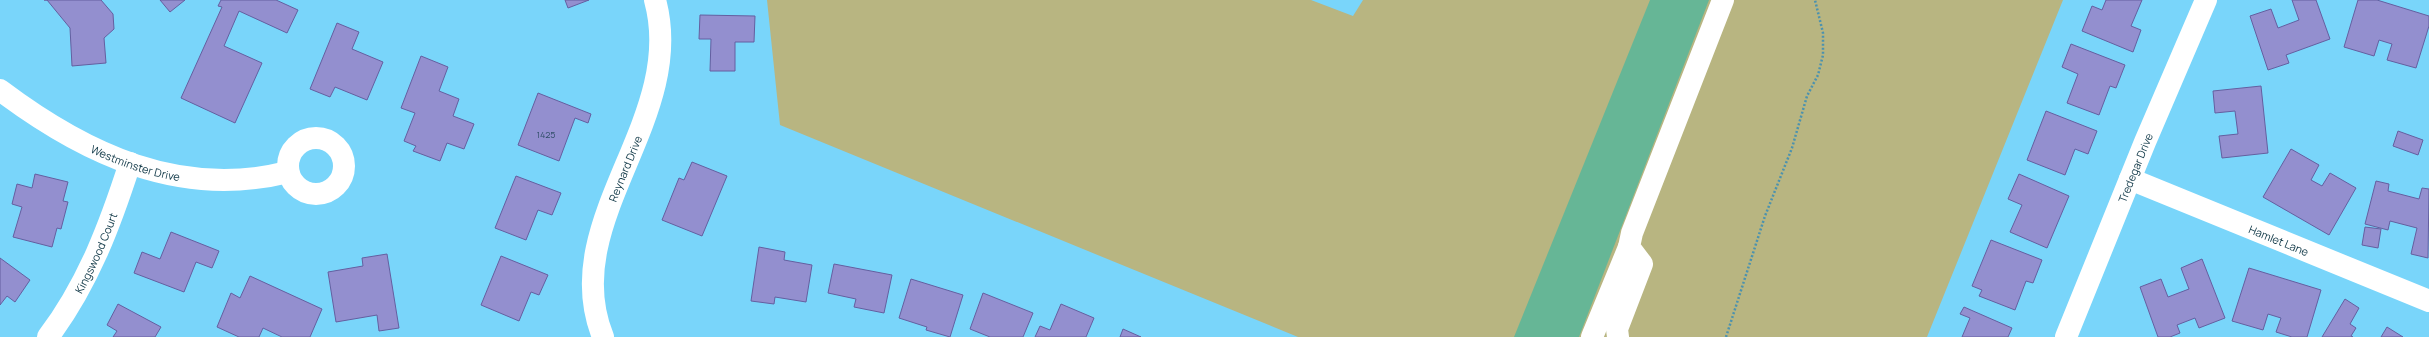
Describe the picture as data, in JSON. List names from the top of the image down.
{
  "streets": {
    "street": [
      "Westminster Drive",
      "Reynard Drive",
      "Tredegar Drive",
      "Hamlet Lane",
      "Kingswood Court"
    ]
  },
  "crossings": [
    ["Westminster Drive", "Kingswood Court"],
    ["Tredegar Drive", "Hamlet Lane"]
  ],
  "house_numbers": ["1425"]
}
